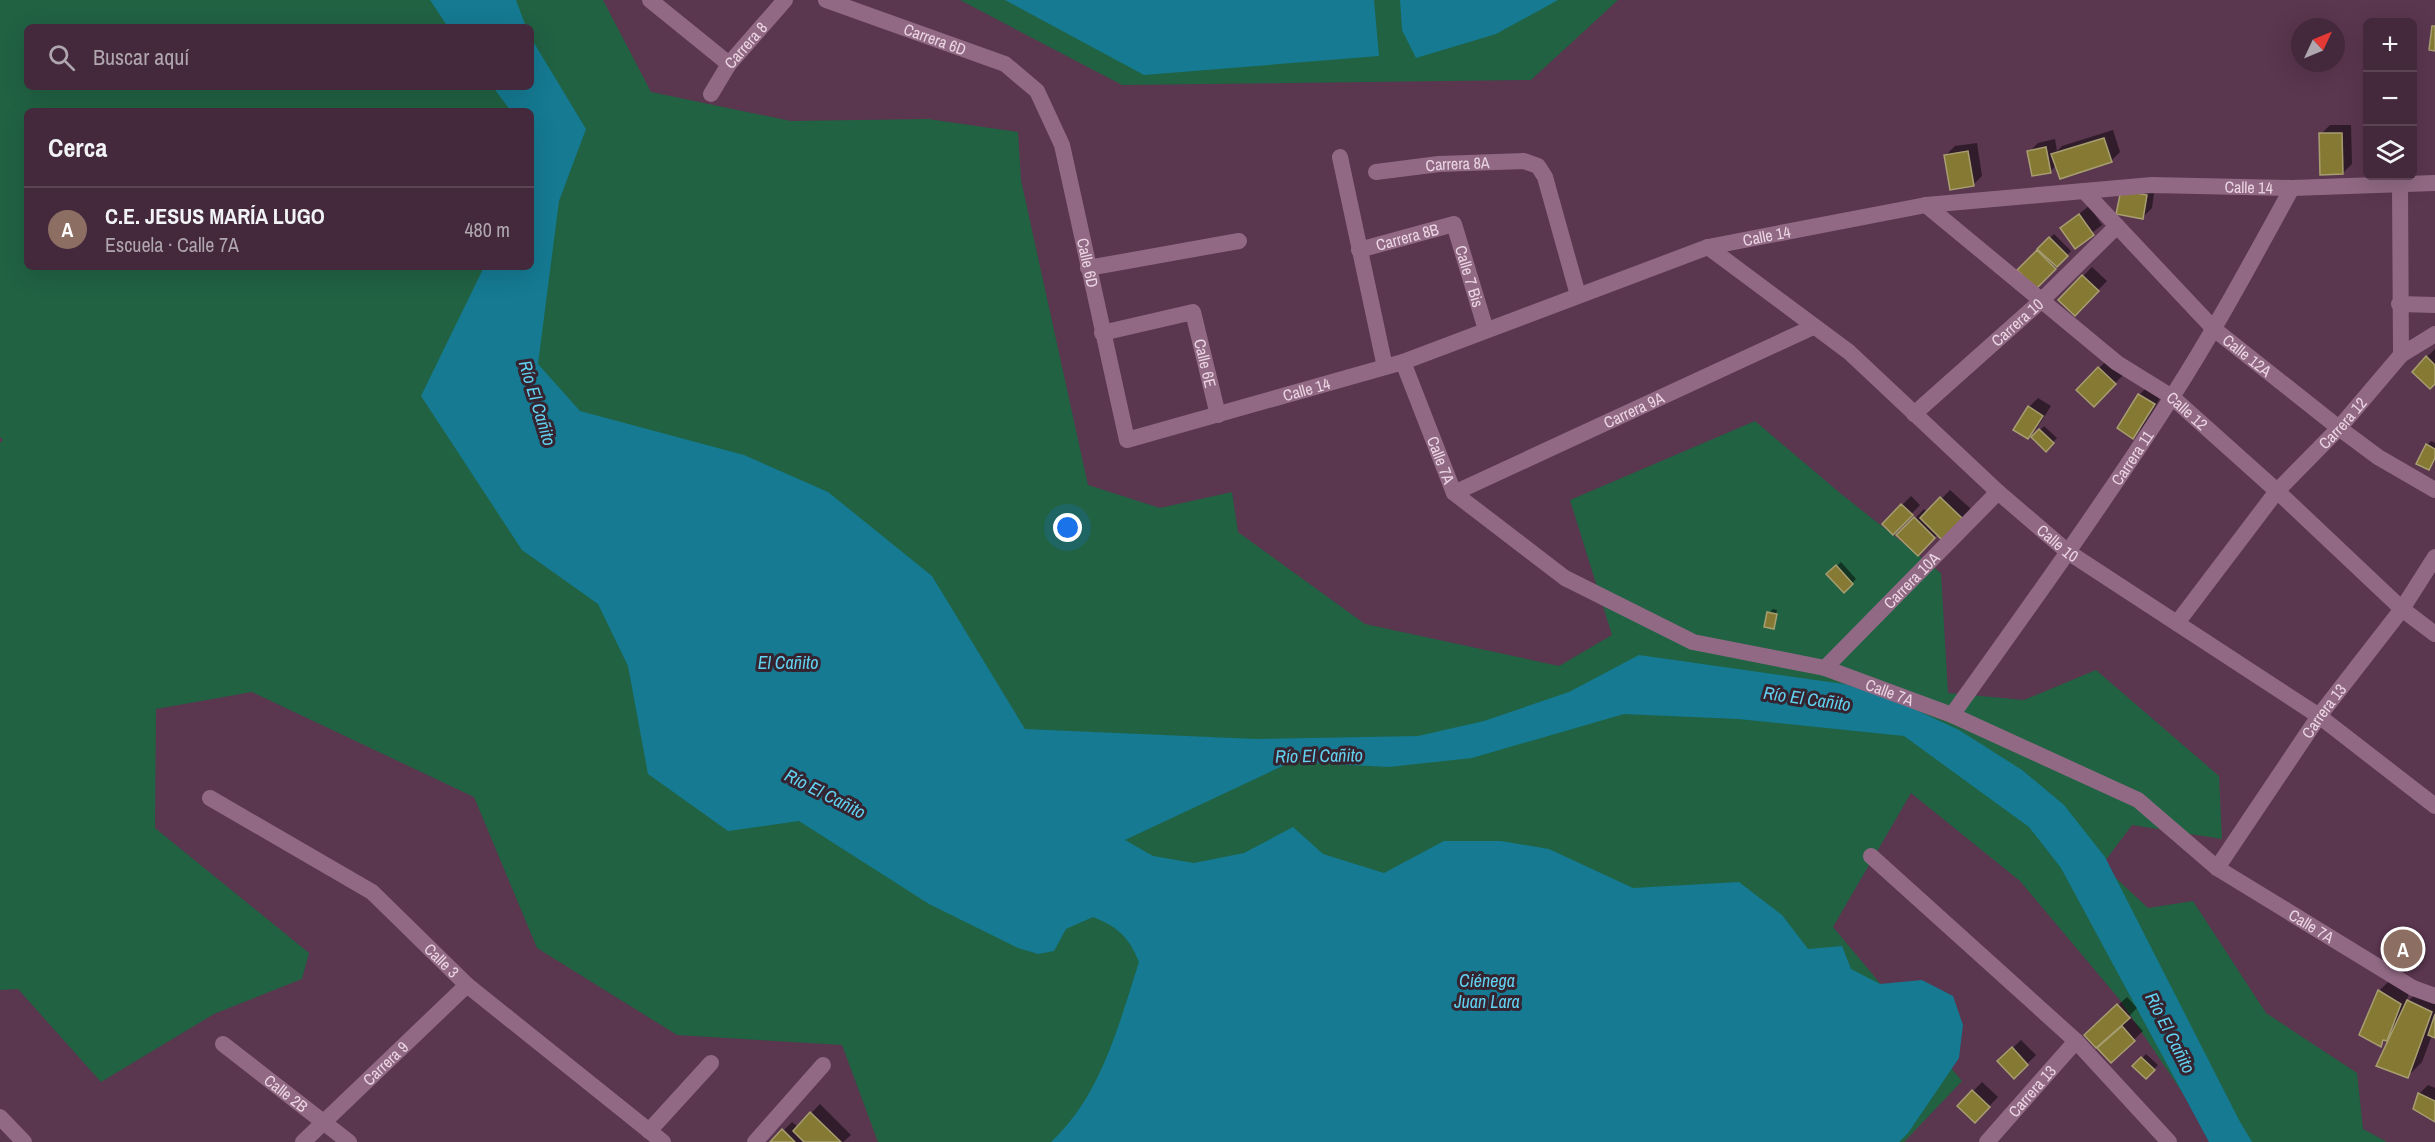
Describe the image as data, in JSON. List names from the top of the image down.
{
  "streets": {
    "street": [
      "Carrera 6D",
      "Carrera 8",
      "Carrera 8A",
      "Calle 14",
      "Carrera 8B",
      "Calle 6D",
      "Calle 7 Bis",
      "Carrera 10",
      "Calle 12A",
      "Calle 6E",
      "Carrera 9A",
      "Calle 12",
      "Carrera 12",
      "Carrera 11",
      "Calle 7A",
      "Calle 10",
      "Carrera 10A",
      "Carrera 13",
      "Calle 3",
      "Carrera 9",
      "Calle 2B"
    ]
  },
  "crossings": [
    ["Carrera 6D", "Calle 6D"],
    ["Carrera 8A", "Calle 14"],
    ["Calle 14", "Calle 6D"],
    ["Calle 14", "Calle 7 Bis"],
    ["Calle 14", "Calle 12A"],
    ["Calle 14", "Calle 6E"],
    ["Calle 14", "Calle 12"],
    ["Calle 14", "Carrera 11"],
    ["Calle 14", "Calle 7A"],
    ["Calle 14", "Calle 10"],
    ["Carrera 8B", "Calle 7 Bis"],
    ["Calle 6D", "Calle 6E"],
    ["Carrera 10", "Calle 12A"],
    ["Carrera 10", "Calle 12"],
    ["Carrera 10", "Calle 10"],
    ["Calle 12A", "Carrera 12"],
    ["Calle 12A", "Carrera 11"],
    ["Carrera 9A", "Calle 7A"],
    ["Carrera 9A", "Calle 10"],
    ["Calle 12", "Carrera 12"],
    ["Calle 12", "Carrera 11"],
    ["Calle 12", "Carrera 13"],
    ["Carrera 12", "Calle 10"],
    ["Carrera 11", "Calle 7A"],
    ["Carrera 11", "Calle 10"],
    ["Calle 7A", "Carrera 10A"],
    ["Calle 7A", "Carrera 13"],
    ["Calle 10", "Carrera 10A"],
    ["Calle 10", "Carrera 13"],
    ["Calle 3", "Carrera 9"],
    ["Carrera 9", "Calle 2B"]
  ],
  "water": ["Río El Cañito", "El Cañito", "Ciénega Juan Lara"],
  "north": "top right",
  "page": {
    "map_buttons": ["+", "−"],
    "search": "Buscar aquí",
    "heading": "Cerca",
    "list": [
      {
        "mark": "A",
        "name": "C.E. JESUS MARÍA LUGO",
        "note": "Escuela · Calle 7A",
        "value": "480 m"
      }
    ],
    "pins": "A"
  }
}
